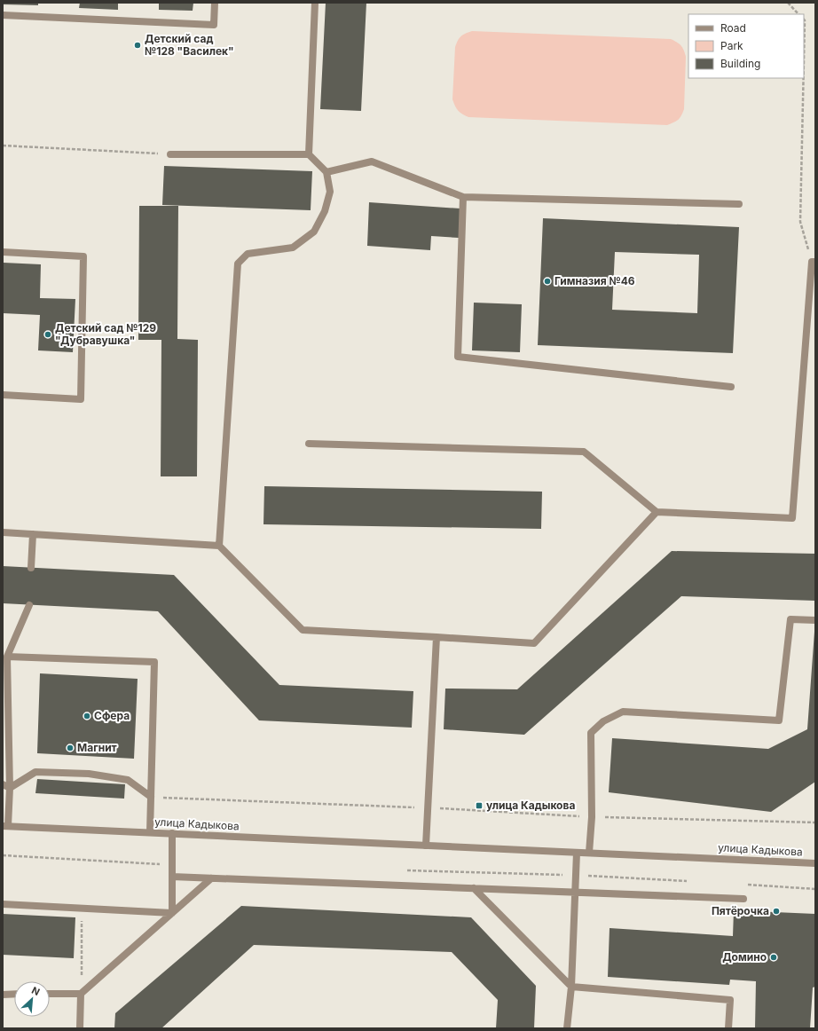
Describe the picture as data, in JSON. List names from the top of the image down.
{
  "streets": {
    "street": ["улица Кадыкова"]
  },
  "places": {
    "other": [
      "Детский сад №128 \"Василек\"",
      "Гимназия №46",
      "Детский сад №129 \"Дубравушка\"",
      "Сфера",
      "Магнит",
      "Пятёрочка",
      "Домино"
    ],
    "transit": ["улица Кадыкова"]
  },
  "legend": ["Road", "Park", "Building"],
  "north": "top right"
}
